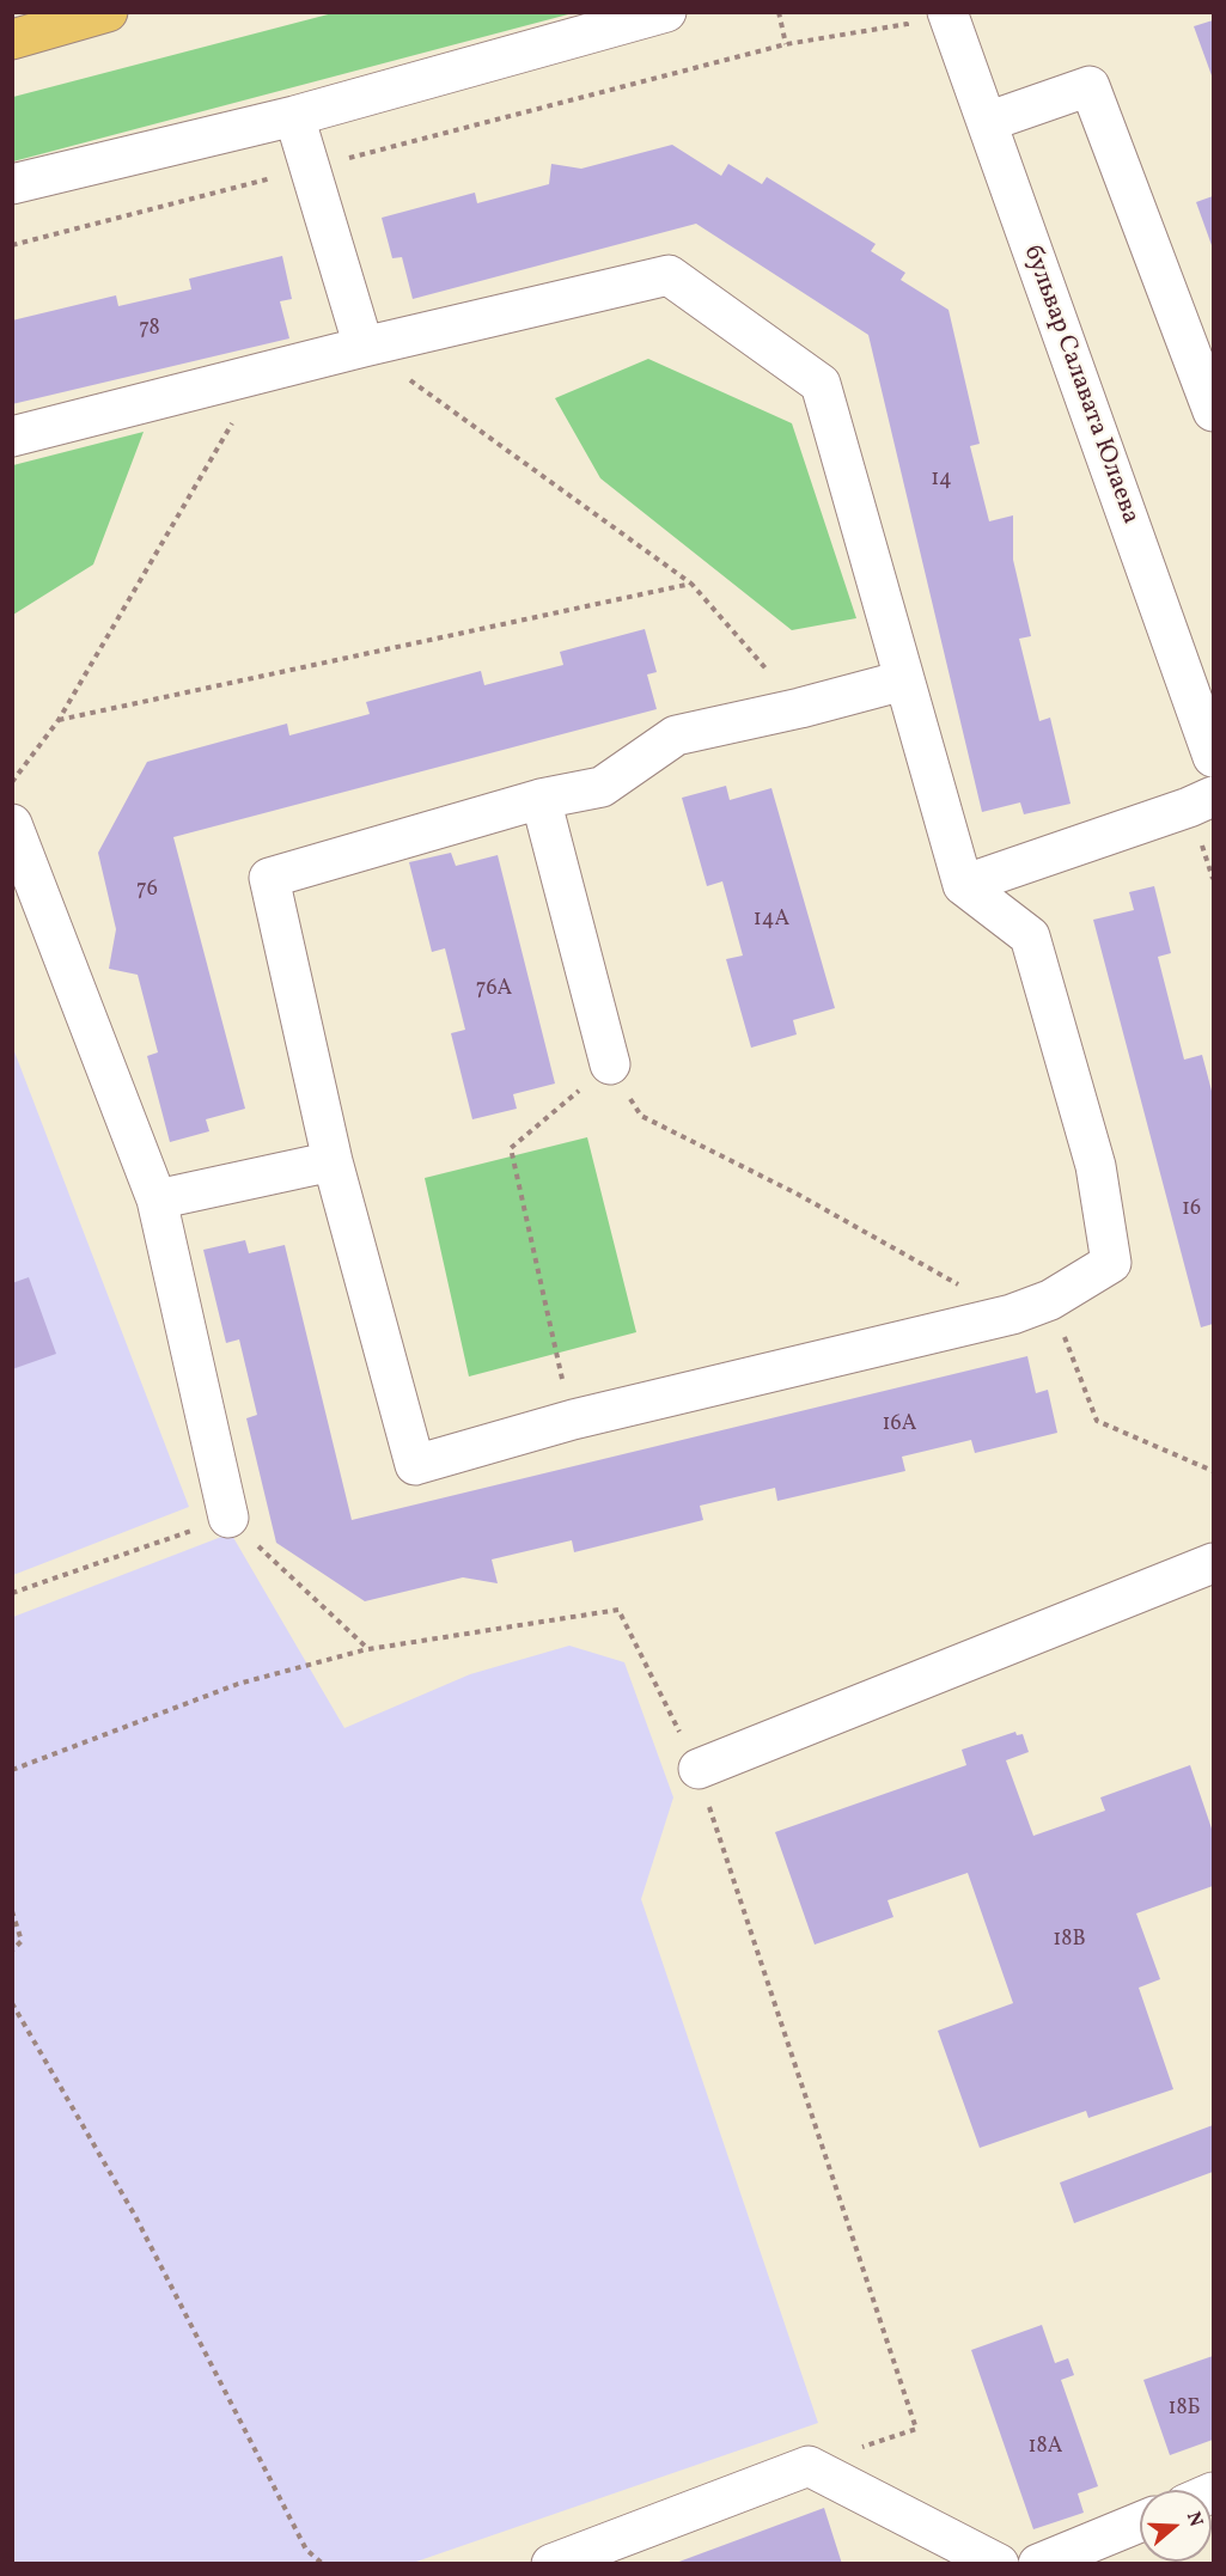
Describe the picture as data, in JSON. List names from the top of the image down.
{
  "streets": {
    "street": ["бульвар Салавата Юлаева"]
  },
  "house_numbers": [
    "78",
    "14",
    "76",
    "14А",
    "76А",
    "16",
    "16А",
    "18В",
    "18Б",
    "18А"
  ],
  "north": "right"
}
